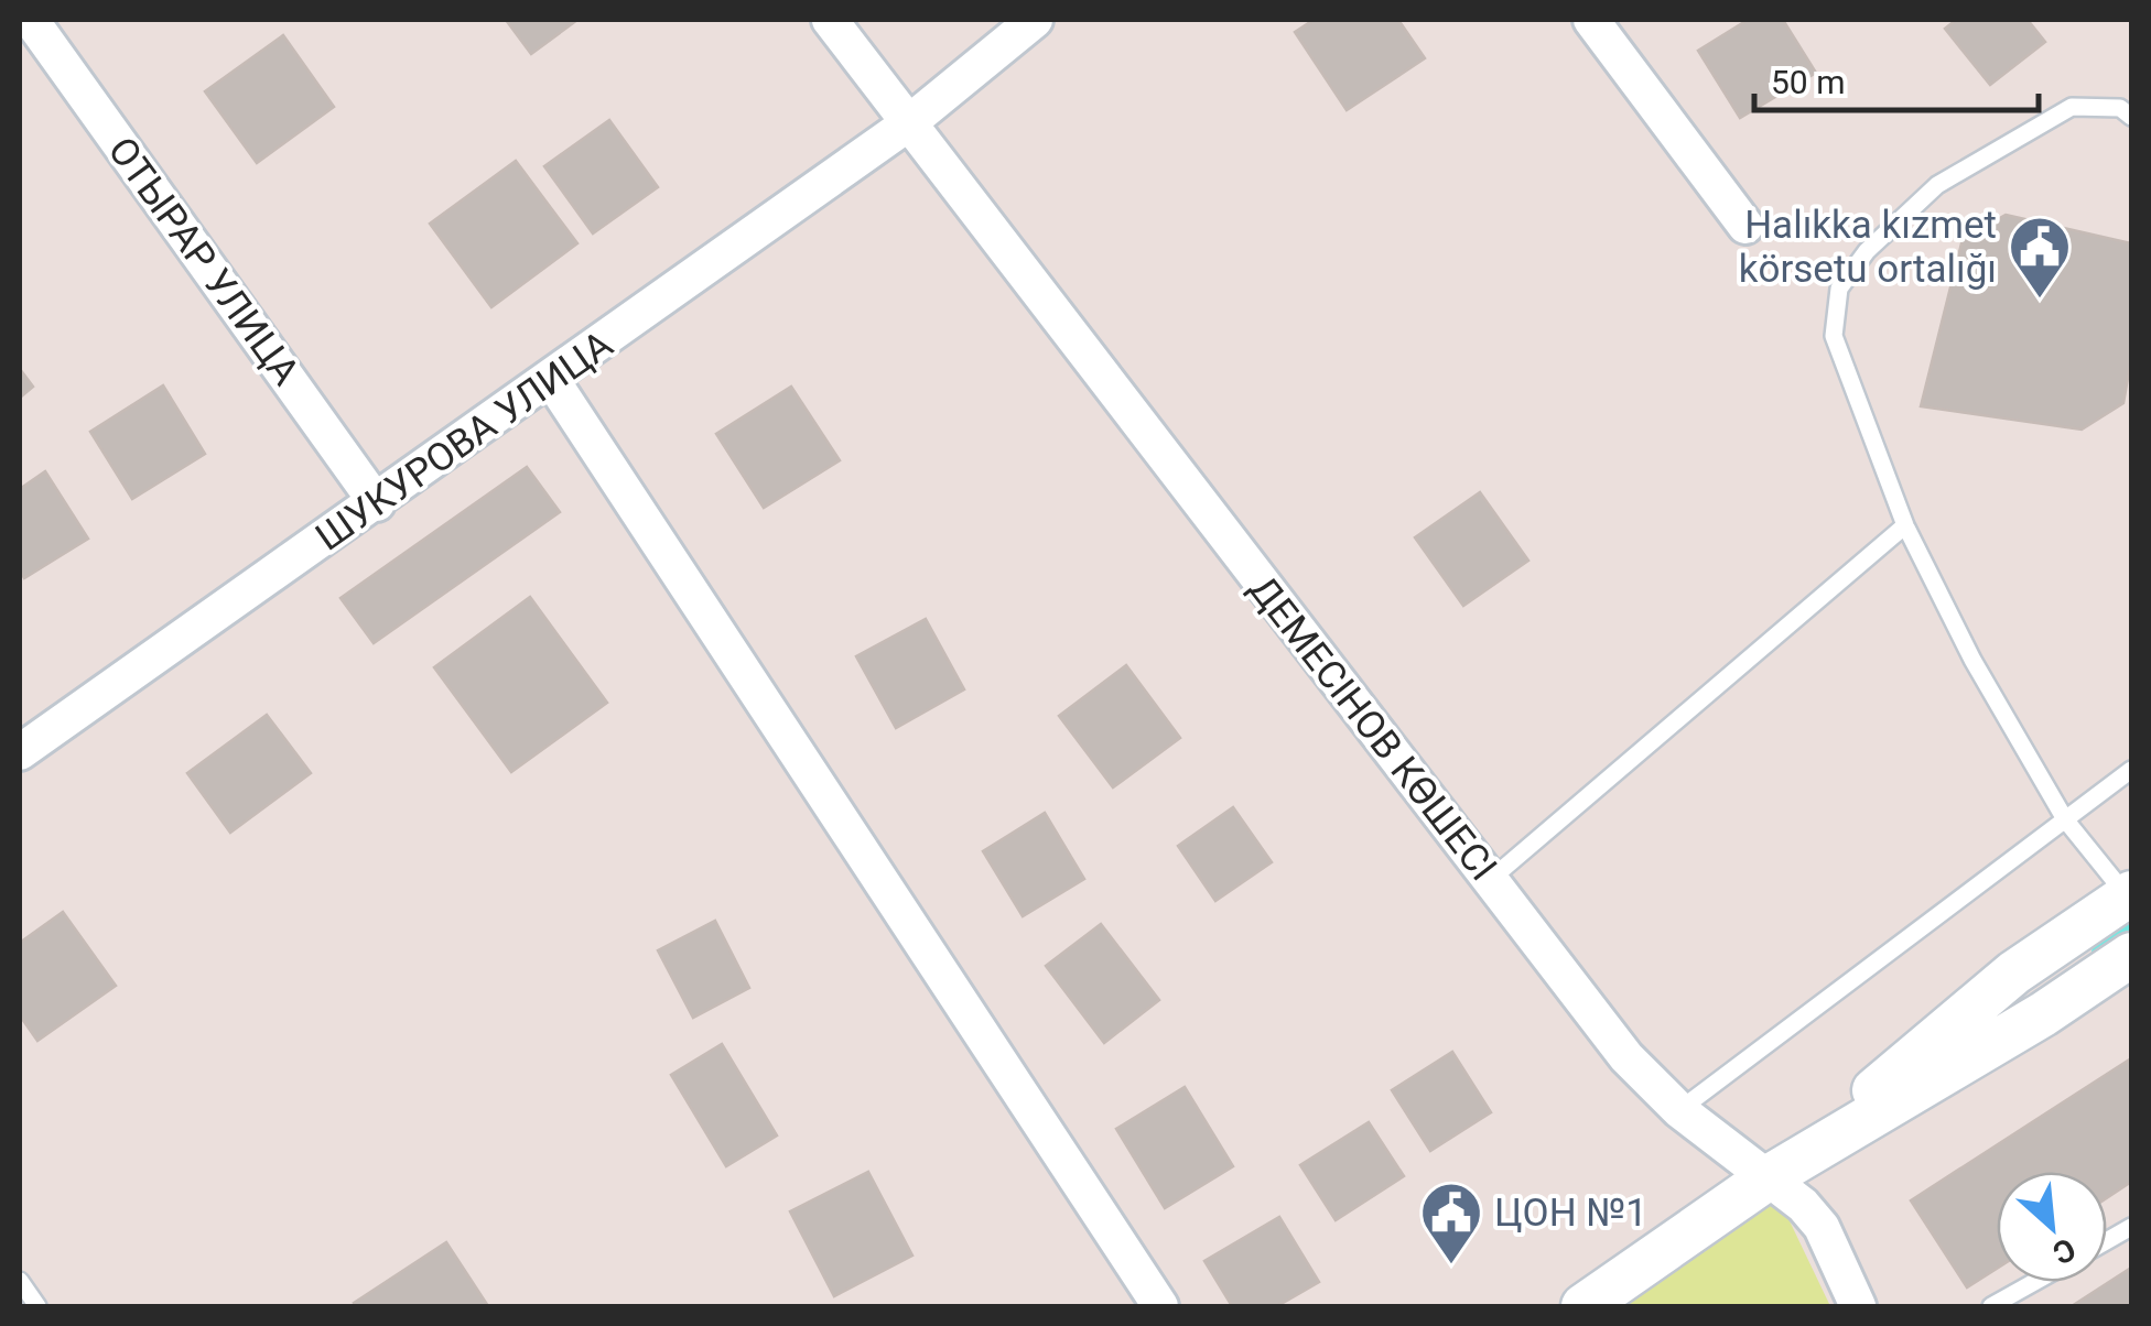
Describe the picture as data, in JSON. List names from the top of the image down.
{
  "streets": {
    "street": ["ОТЫРАР УЛИЦА", "ШУКУРОВА УЛИЦА", "ДЕМЕСІНОВ КӨШЕСІ"]
  },
  "crossings": [
    ["ОТЫРАР УЛИЦА", "ШУКУРОВА УЛИЦА"],
    ["ШУКУРОВА УЛИЦА", "ДЕМЕСІНОВ КӨШЕСІ"]
  ],
  "places": {
    "public building": ["Halıkka kızmet körsetu ortalığı", "ЦОН №1"]
  },
  "scale_bar": "50 m",
  "north": "bottom right"
}
